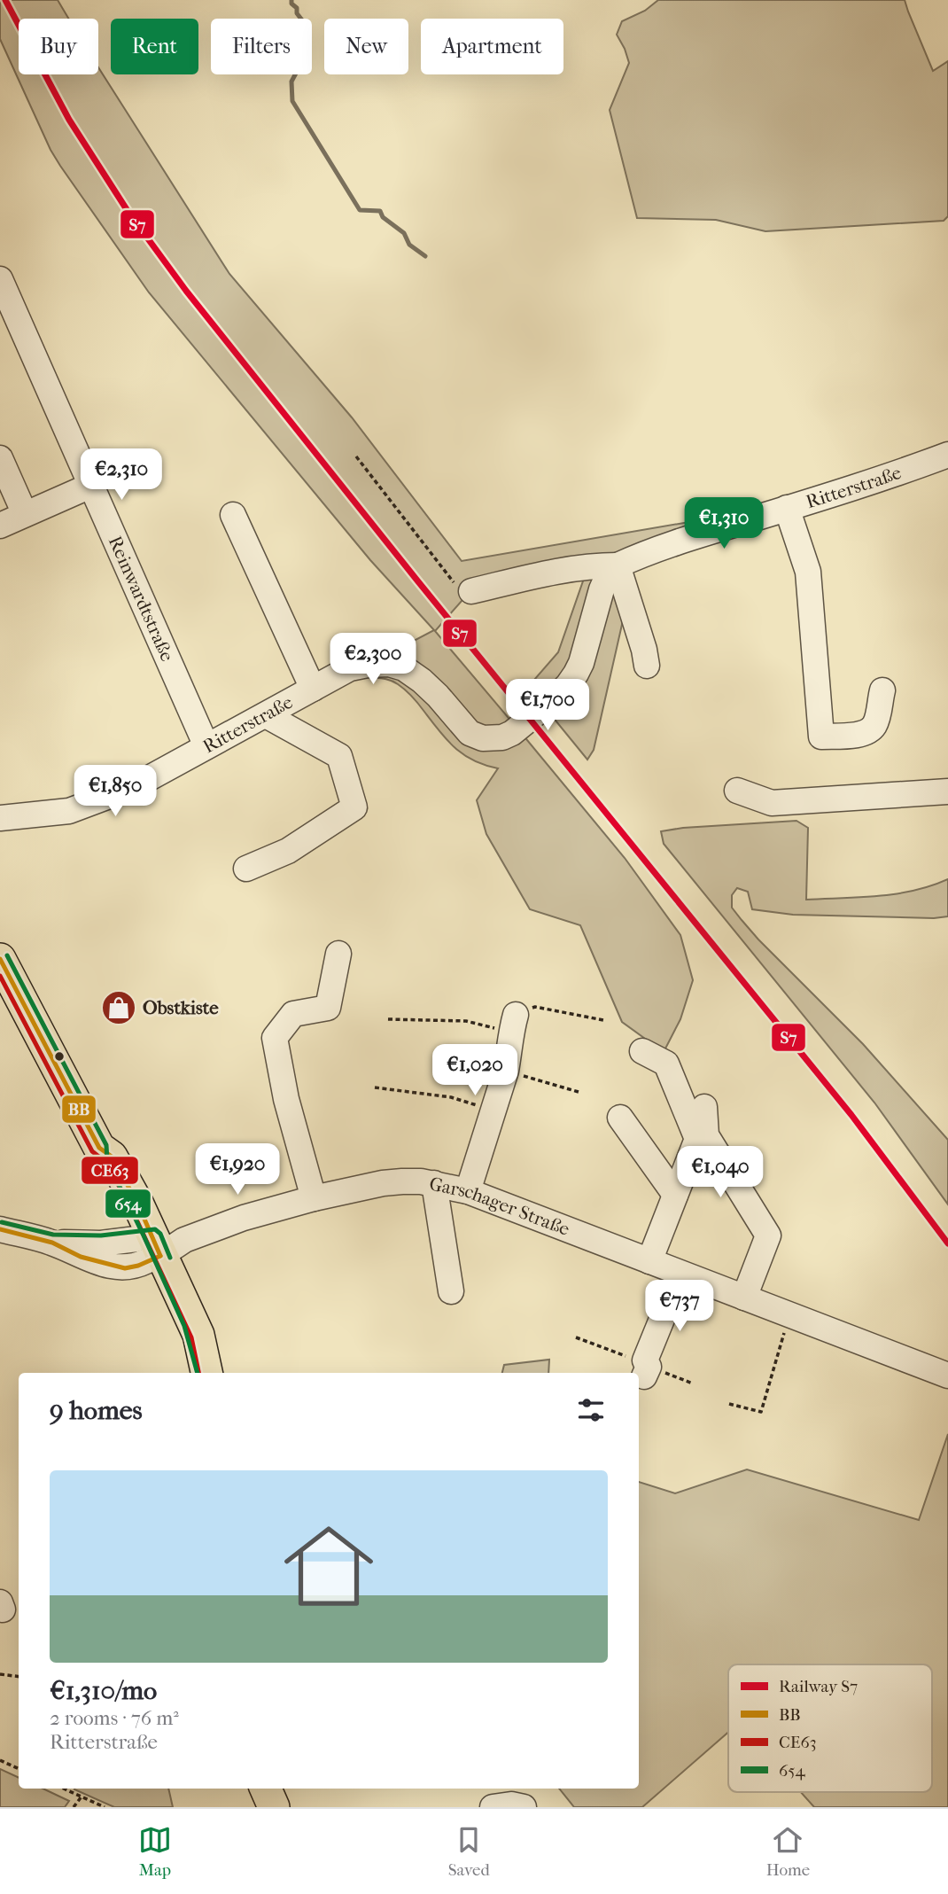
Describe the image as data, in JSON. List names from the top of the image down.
{
  "streets": {
    "street": ["Ritterstraße", "Reinwardtstraße", "Garschager Straße"]
  },
  "crossings": [
    ["Ritterstraße", "Reinwardtstraße"]
  ],
  "places": {
    "shop": ["Obstkiste"]
  },
  "lines": [
    "rail line S7",
    "transit line 654",
    "transit line BB",
    "transit line CE63"
  ],
  "legend": [
    "Railway S7",
    "BB",
    "CE63",
    "654"
  ],
  "page": {
    "chip": [
      "Buy",
      "Rent",
      "Filters",
      "New",
      "Apartment"
    ],
    "price": [
      "€2,310",
      "€1,310",
      "€2,300",
      "€1,700",
      "€1,850",
      "€1,020",
      "€1,920",
      "€1,040",
      "€737"
    ],
    "heading": "9 homes",
    "list": [
      {
        "name": "€1,310/mo",
        "note": "2 rooms · 76 m² · Ritterstraße"
      }
    ],
    "tabs": ["Map", "Saved", "Home"]
  }
}
